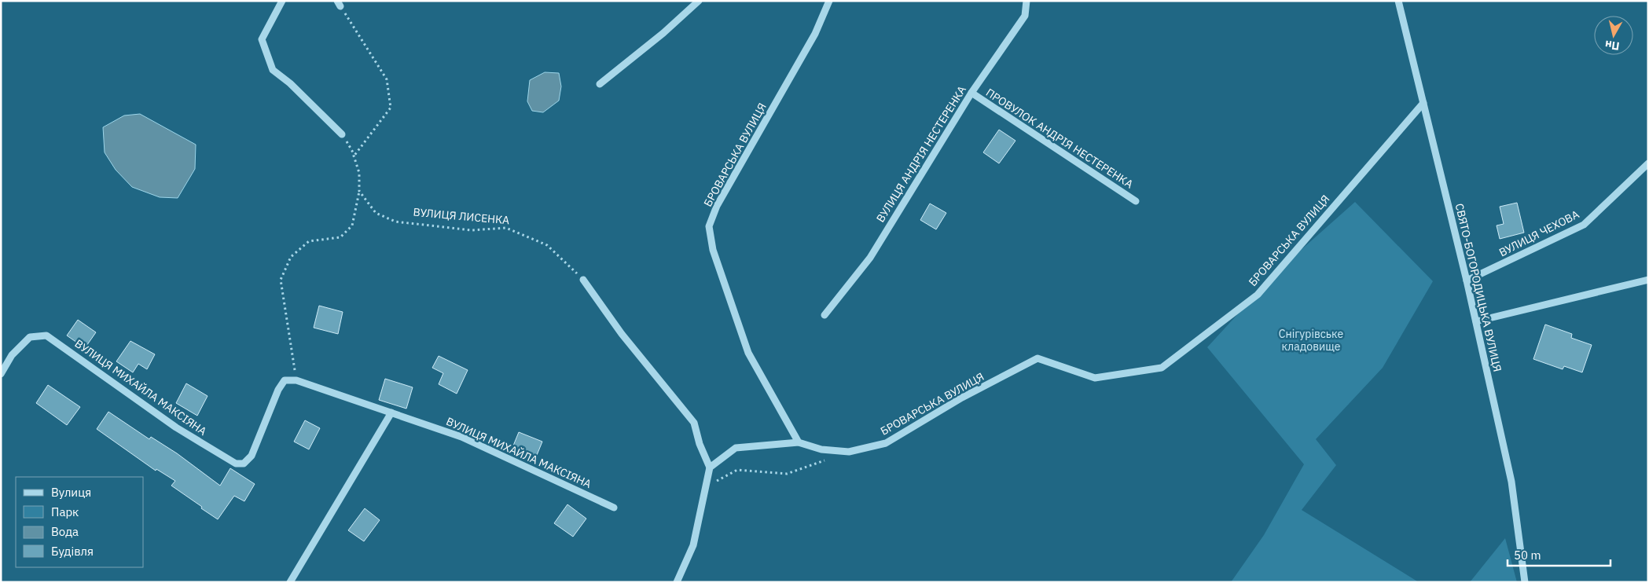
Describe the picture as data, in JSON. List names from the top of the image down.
{
  "streets": {
    "street": [
      "ПРОВУЛОК АНДРІЯ НЕСТЕРЕНКА",
      "ВУЛИЦЯ АНДРІЯ НЕСТЕРЕНКА",
      "БРОВАРСЬКА ВУЛИЦЯ",
      "ВУЛИЦЯ ЧЕХОВА",
      "СВЯТО-БОГОРОДИЦЬКА ВУЛИЦЯ",
      "ВУЛИЦЯ МИХАЙЛА МАКСІЯНА"
    ],
    "path": ["ВУЛИЦЯ ЛИСЕНКА"]
  },
  "crossings": [
    ["ПРОВУЛОК АНДРІЯ НЕСТЕРЕНКА", "ВУЛИЦЯ АНДРІЯ НЕСТЕРЕНКА"],
    ["БРОВАРСЬКА ВУЛИЦЯ", "СВЯТО-БОГОРОДИЦЬКА ВУЛИЦЯ"],
    ["ВУЛИЦЯ ЧЕХОВА", "СВЯТО-БОГОРОДИЦЬКА ВУЛИЦЯ"]
  ],
  "parks": ["Снігурівське кладовище"],
  "legend": [
    "Вулиця",
    "Парк",
    "Вода",
    "Будівля"
  ],
  "scale_bar": "50 m",
  "north": "bottom"
}
